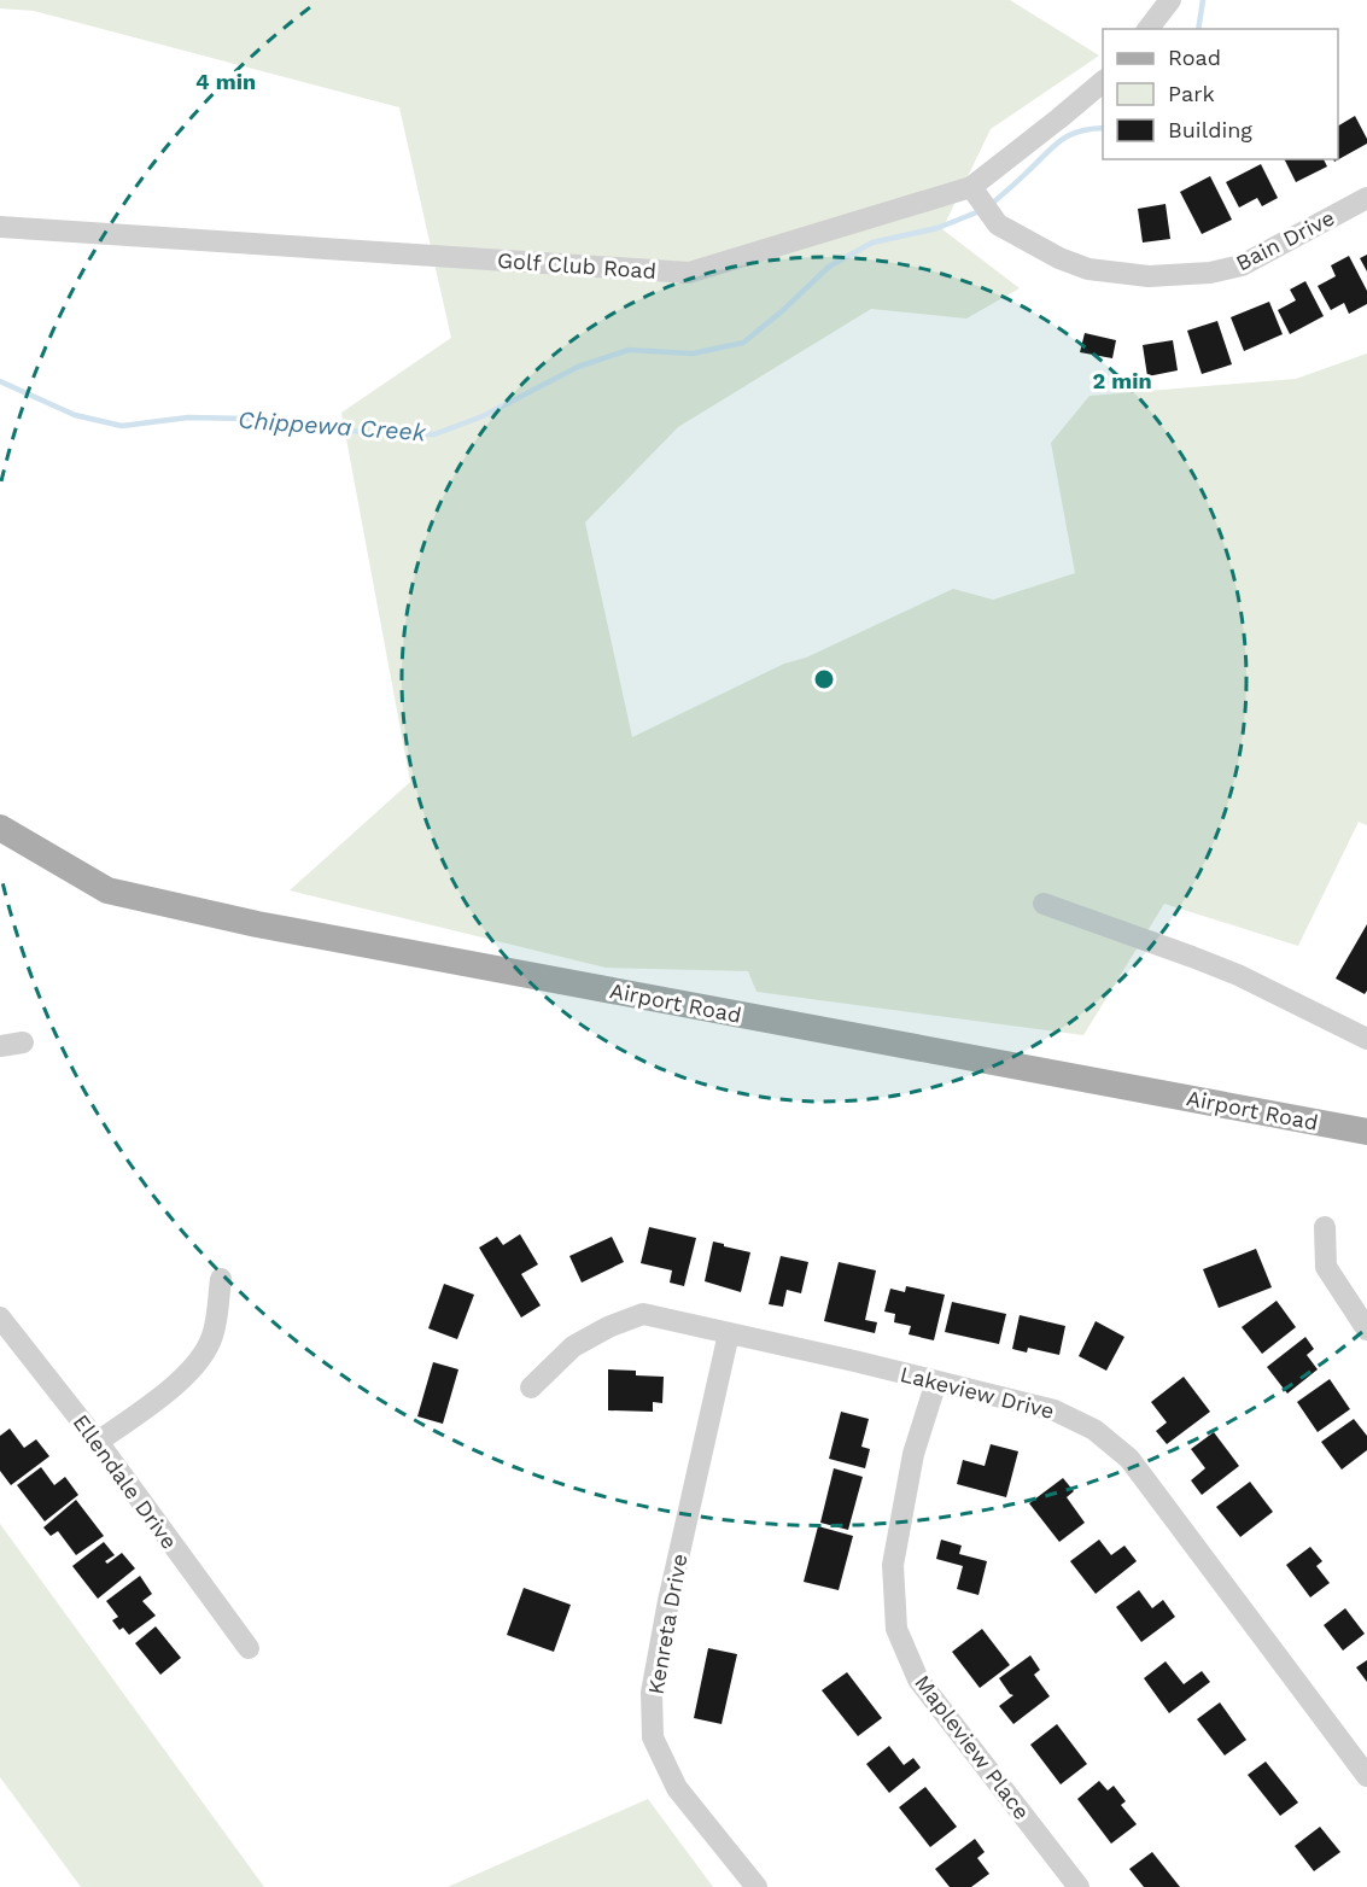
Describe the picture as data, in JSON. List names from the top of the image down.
{
  "streets": {
    "main road": ["Airport Road"],
    "street": [
      "Bain Drive",
      "Golf Club Road",
      "Lakeview Drive",
      "Ellendale Drive",
      "Kenreta Drive",
      "Mapleview Place"
    ]
  },
  "crossings": [
    ["Bain Drive", "Golf Club Road"],
    ["Lakeview Drive", "Kenreta Drive"],
    ["Lakeview Drive", "Mapleview Place"]
  ],
  "water": ["Chippewa Creek"],
  "legend": ["Road", "Park", "Building"],
  "rings": ["4 min", "2 min"]
}
